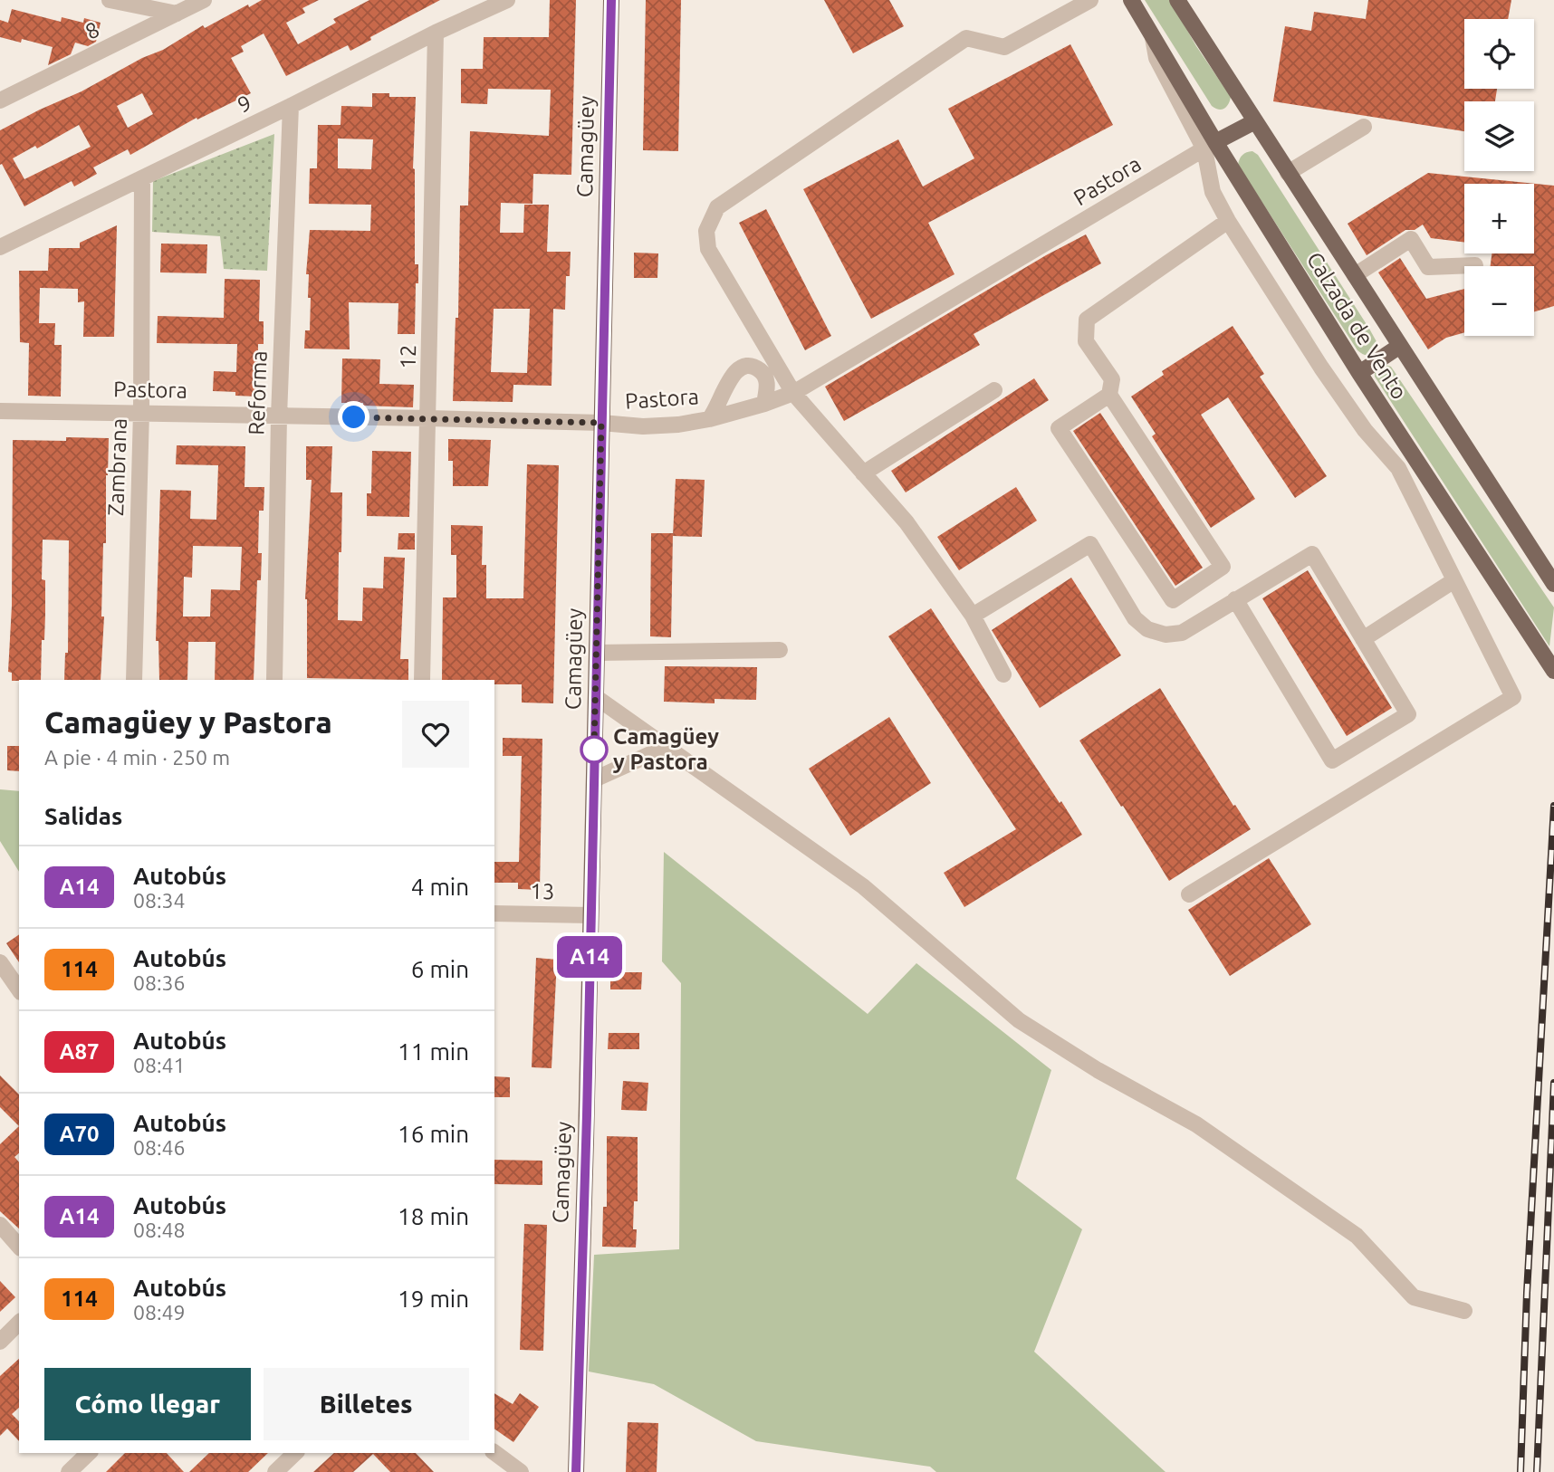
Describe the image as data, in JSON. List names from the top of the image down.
{
  "streets": {
    "main road": ["Camagüey", "Calzada de Vento"],
    "street": [
      "8",
      "9",
      "Pastora",
      "12",
      "Reforma",
      "Zambrana",
      "13"
    ]
  },
  "crossings": [
    ["9", "12"],
    ["9", "Reforma"],
    ["9", "Zambrana"],
    ["Camagüey", "Pastora"],
    ["Camagüey", "13"],
    ["Pastora", "Calzada de Vento"],
    ["Pastora", "12"],
    ["Pastora", "Reforma"],
    ["Pastora", "Zambrana"]
  ],
  "places": ["Camagüey y Pastora"],
  "lines": ["bus line A14"],
  "page": {
    "on_map": "A14",
    "map_buttons": ["+", "−"],
    "heading": [
      ["Camagüey y Pastora", "A pie · 4 min · 250 m"],
      "Salidas"
    ],
    "list": [
      {
        "mark": "A14",
        "name": "Autobús",
        "note": "08:34",
        "value": "4 min"
      },
      {
        "mark": "114",
        "name": "Autobús",
        "note": "08:36",
        "value": "6 min"
      },
      {
        "mark": "A87",
        "name": "Autobús",
        "note": "08:41",
        "value": "11 min"
      },
      {
        "mark": "A70",
        "name": "Autobús",
        "note": "08:46",
        "value": "16 min"
      },
      {
        "mark": "A14",
        "name": "Autobús",
        "note": "08:48",
        "value": "18 min"
      },
      {
        "mark": "114",
        "name": "Autobús",
        "note": "08:49",
        "value": "19 min"
      }
    ],
    "buttons": ["Cómo llegar", "Billetes"]
  }
}
